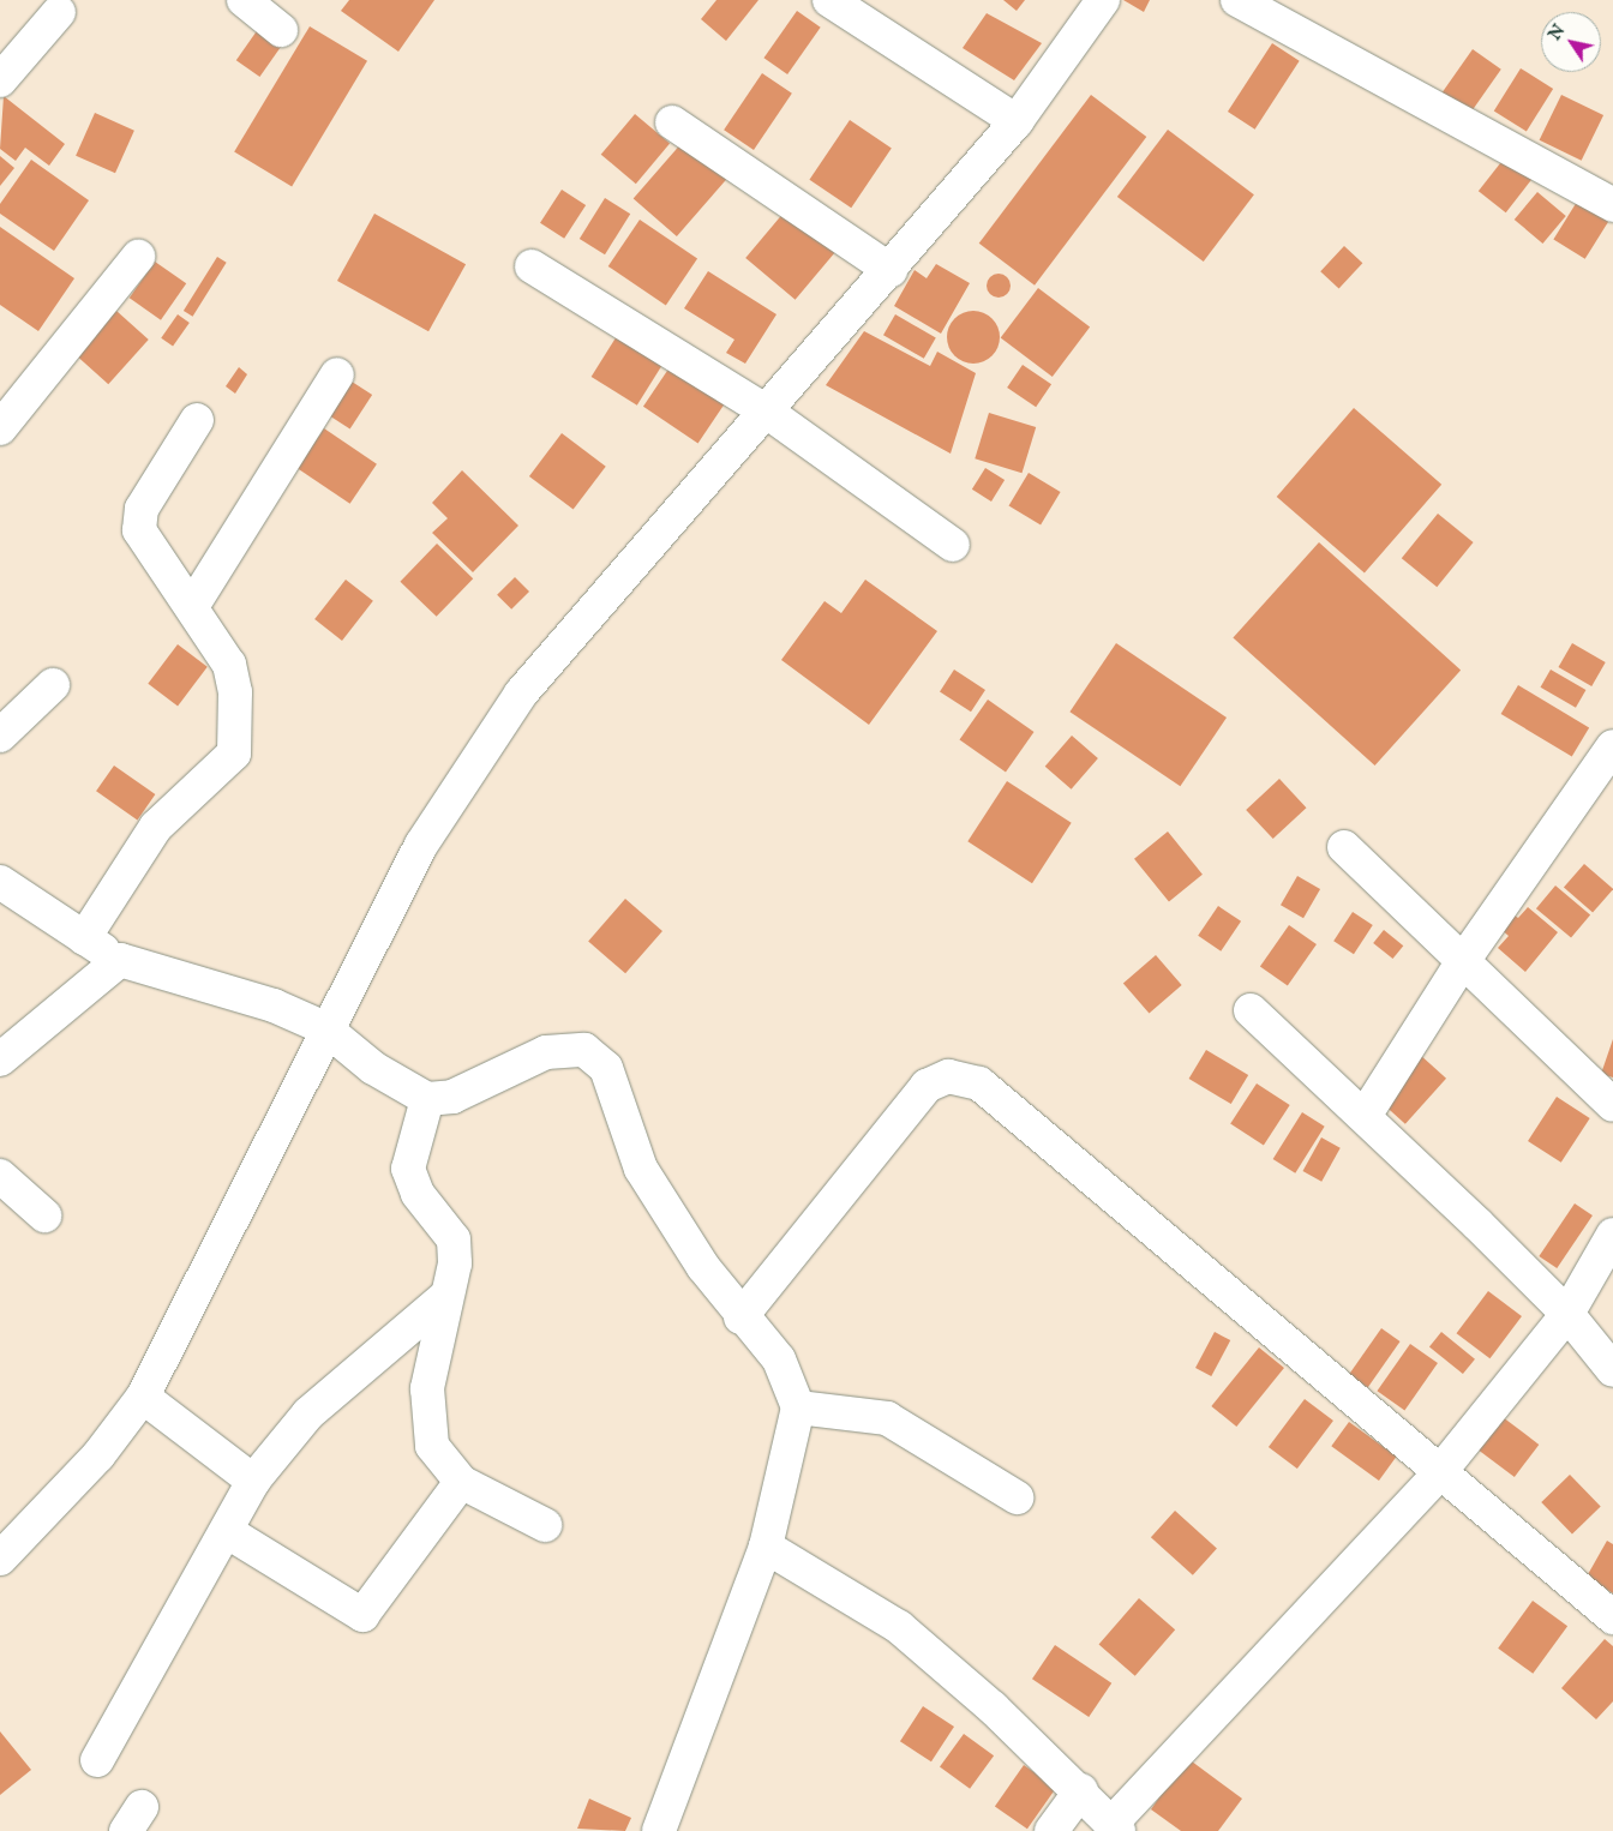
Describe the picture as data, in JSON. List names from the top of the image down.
{
  "north": "top left"
}
